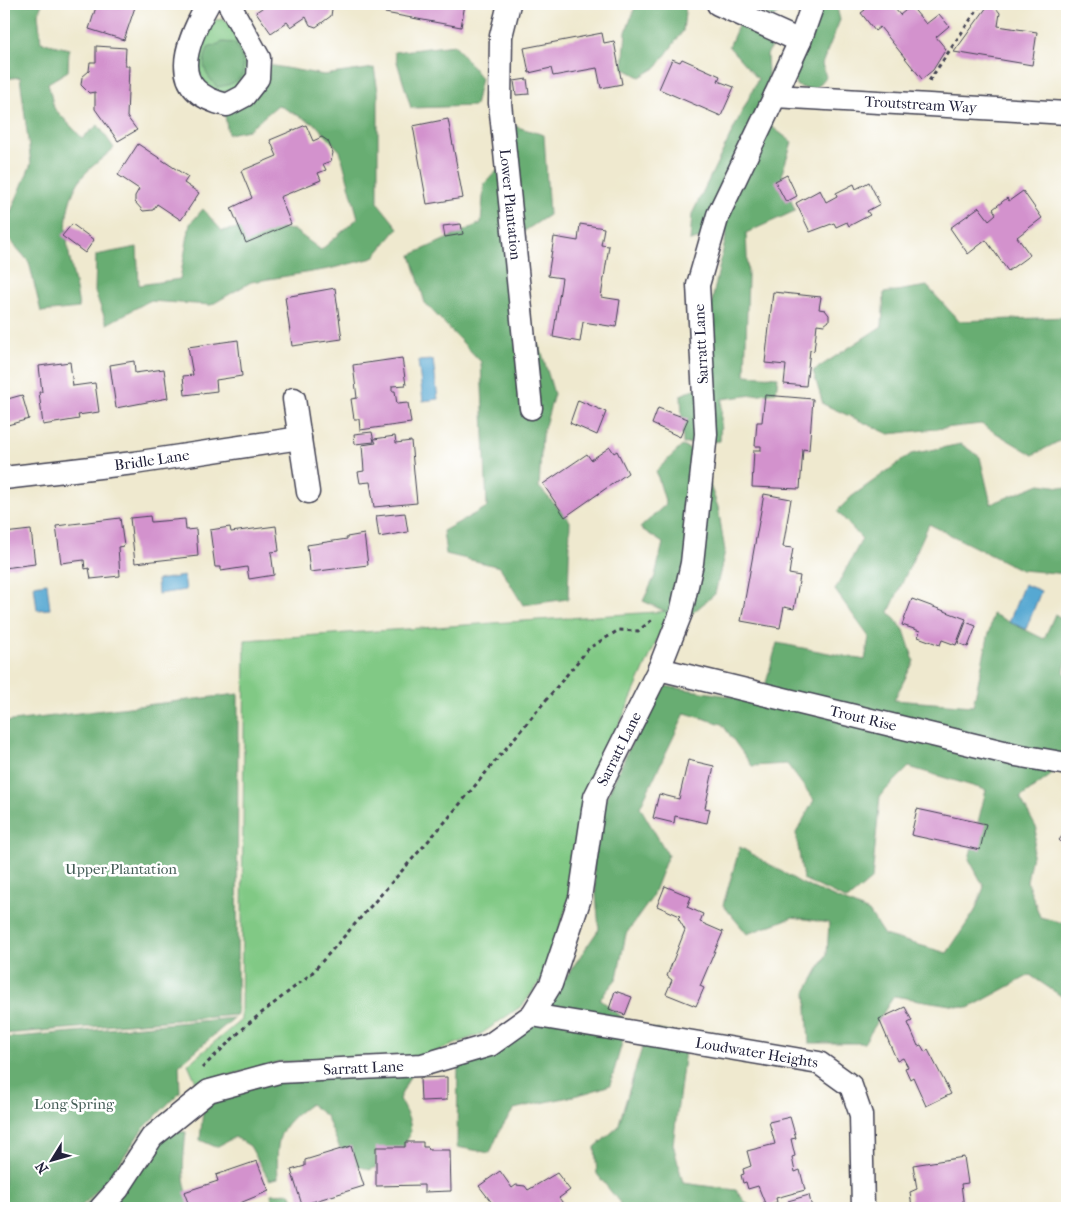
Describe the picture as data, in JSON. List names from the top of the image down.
{
  "streets": {
    "street": [
      "Troutstream Way",
      "Lower Plantation",
      "Sarratt Lane",
      "Bridle Lane",
      "Trout Rise",
      "Loudwater Heights"
    ]
  },
  "crossings": [
    ["Troutstream Way", "Sarratt Lane"],
    ["Sarratt Lane", "Trout Rise"],
    ["Sarratt Lane", "Loudwater Heights"]
  ],
  "parks": ["Upper Plantation", "Long Spring"],
  "north": "bottom left"
}
